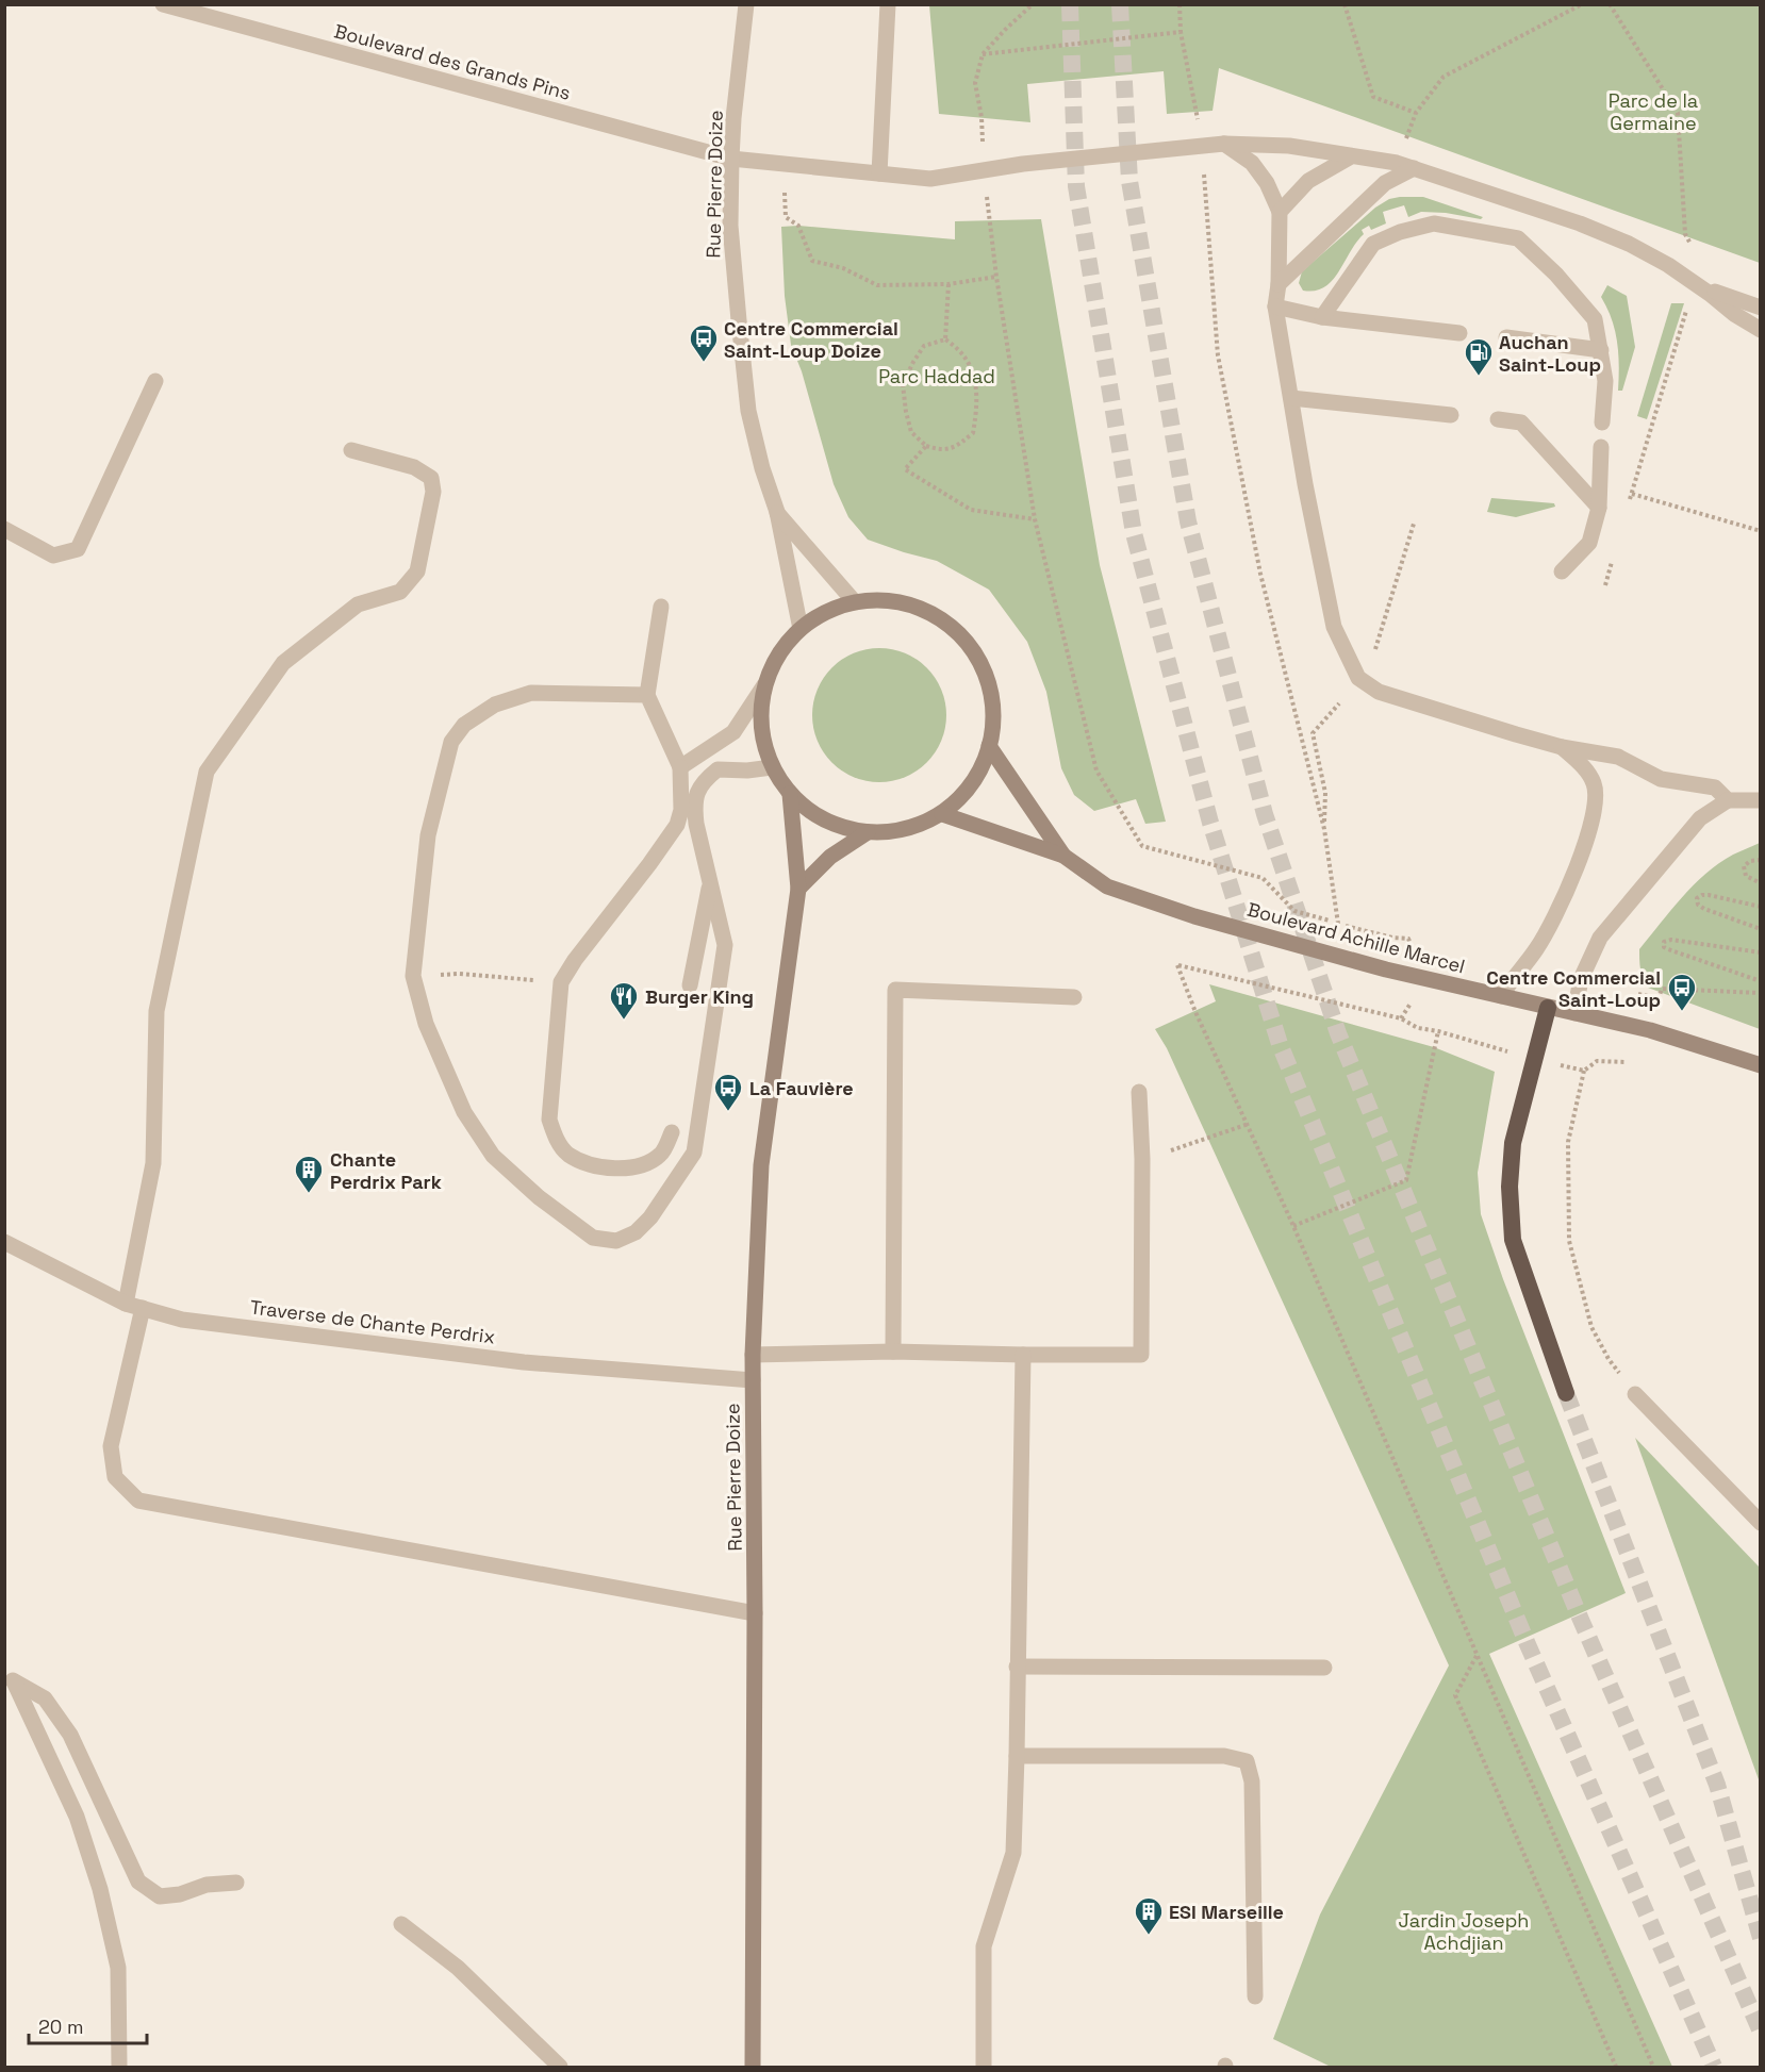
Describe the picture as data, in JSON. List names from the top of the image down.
{
  "streets": {
    "main road": ["Rue Pierre Doize", "Boulevard Achille Marcel"],
    "street": ["Boulevard des Grands Pins", "Traverse de Chante Perdrix"]
  },
  "crossings": [
    ["Boulevard des Grands Pins", "Rue Pierre Doize"],
    ["Rue Pierre Doize", "Traverse de Chante Perdrix"]
  ],
  "parks": ["Parc de la Germaine", "Parc Haddad", "Jardin Joseph Achdjian"],
  "places": {
    "bus stop": ["Centre Commercial Saint-Loup Doize", "Centre Commercial Saint-Loup", "La Fauvière"],
    "fuel station": ["Auchan Saint-Loup"],
    "restaurant": ["Burger King"],
    "building": ["Chante Perdrix Park", "ESI Marseille"]
  },
  "scale_bar": "20 m"
}
